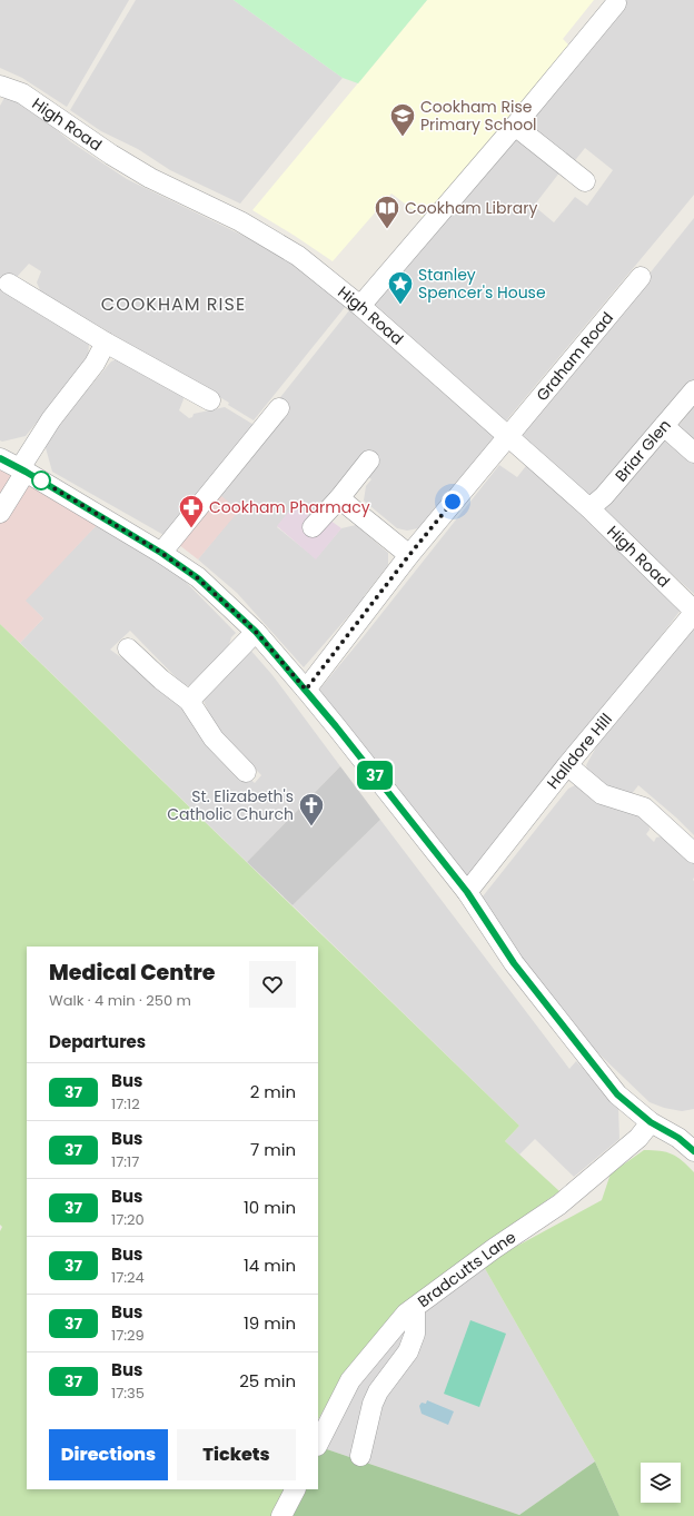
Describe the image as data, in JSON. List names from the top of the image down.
{
  "streets": {
    "street": [
      "High Road",
      "Graham Road",
      "Briar Glen",
      "Halldore Hill",
      "Bradcutts Lane"
    ]
  },
  "crossings": [
    ["High Road", "Graham Road"],
    ["High Road", "Briar Glen"],
    ["High Road", "Halldore Hill"]
  ],
  "districts": ["COOKHAM RISE"],
  "places": {
    "school or university": ["Cookham Rise Primary School"],
    "library": ["Cookham Library"],
    "place": ["Stanley Spencer's House"],
    "pharmacy": ["Cookham Pharmacy"],
    "church": ["St. Elizabeth's Catholic Church"]
  },
  "lines": ["bus line 37"],
  "page": {
    "on_map": "37",
    "heading": [
      ["Medical Centre", "Walk · 4 min · 250 m"],
      "Departures"
    ],
    "list": [
      {
        "mark": "37",
        "name": "Bus",
        "note": "17:12",
        "value": "2 min"
      },
      {
        "mark": "37",
        "name": "Bus",
        "note": "17:17",
        "value": "7 min"
      },
      {
        "mark": "37",
        "name": "Bus",
        "note": "17:20",
        "value": "10 min"
      },
      {
        "mark": "37",
        "name": "Bus",
        "note": "17:24",
        "value": "14 min"
      },
      {
        "mark": "37",
        "name": "Bus",
        "note": "17:29",
        "value": "19 min"
      },
      {
        "mark": "37",
        "name": "Bus",
        "note": "17:35",
        "value": "25 min"
      }
    ],
    "buttons": ["Directions", "Tickets"]
  }
}
